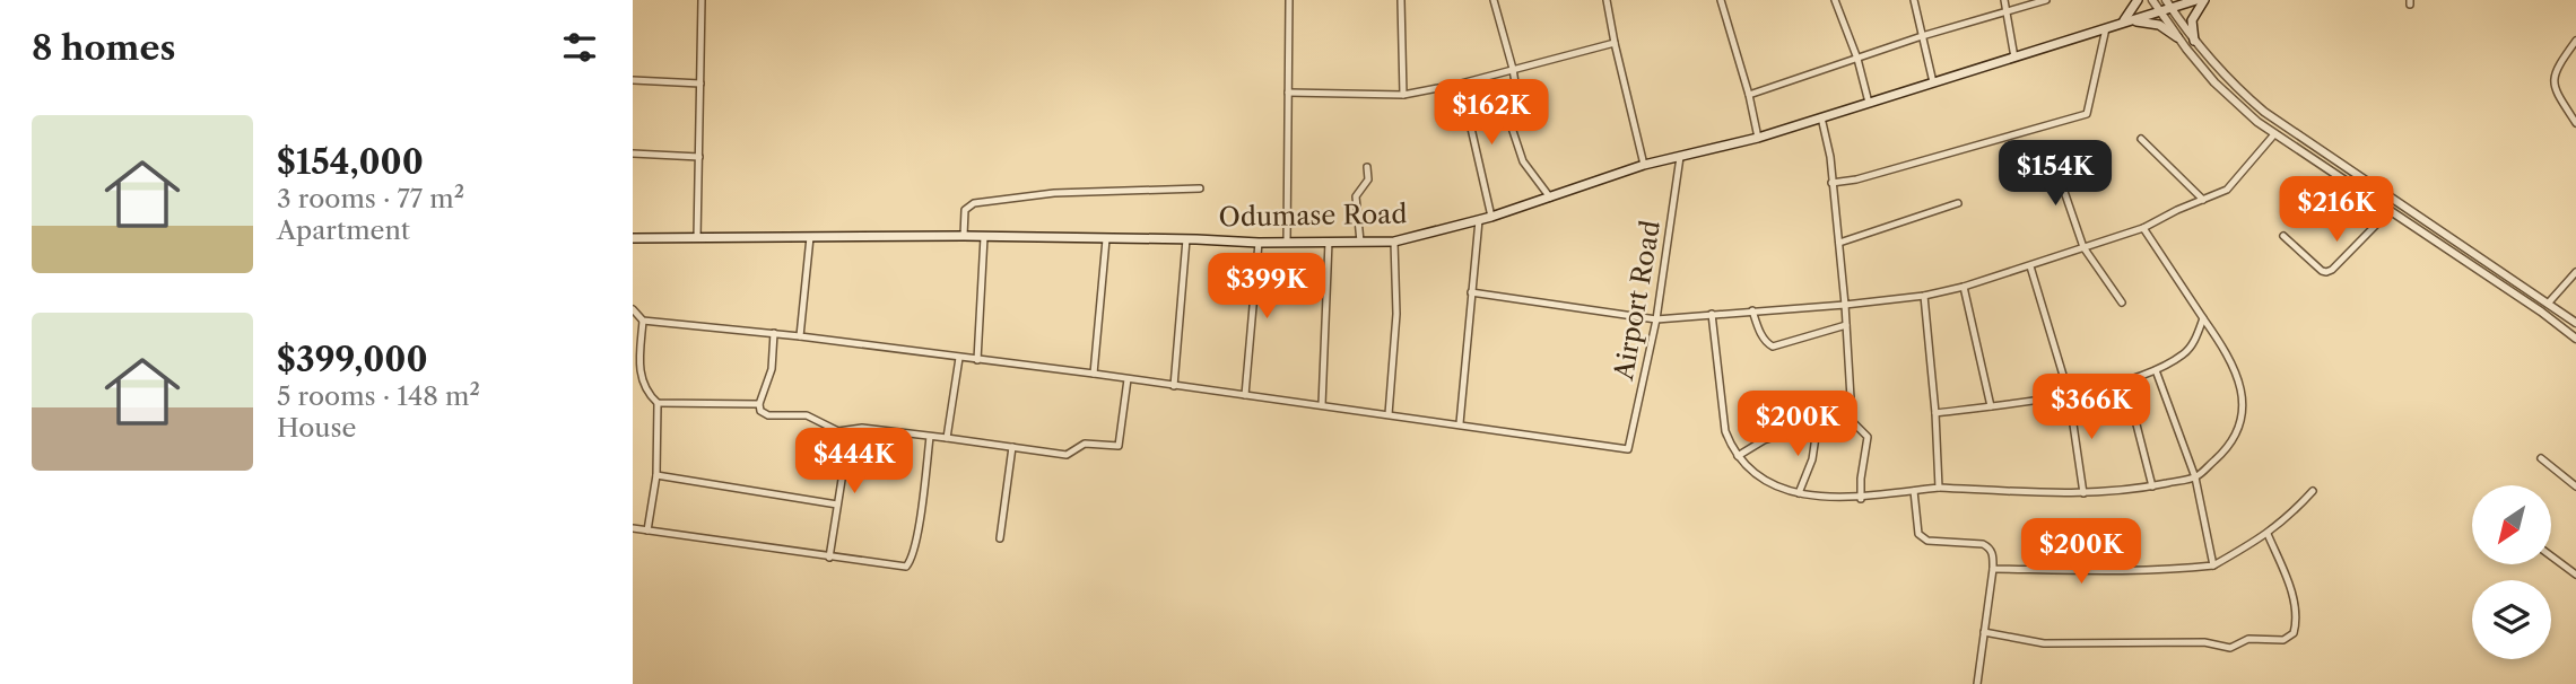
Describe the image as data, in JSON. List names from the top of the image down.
{
  "streets": {
    "main road": ["Odumase Road"],
    "street": ["Airport Road"]
  },
  "crossings": [
    ["Odumase Road", "Airport Road"]
  ],
  "north": "bottom left",
  "page": {
    "heading": "8 homes",
    "price": [
      "$162K",
      "$154K",
      "$216K",
      "$399K",
      "$366K",
      "$200K",
      "$444K",
      "$200K"
    ],
    "list": [
      {
        "name": "$154,000",
        "note": "3 rooms · 77 m² · Apartment"
      },
      {
        "name": "$399,000",
        "note": "5 rooms · 148 m² · House"
      }
    ]
  }
}
